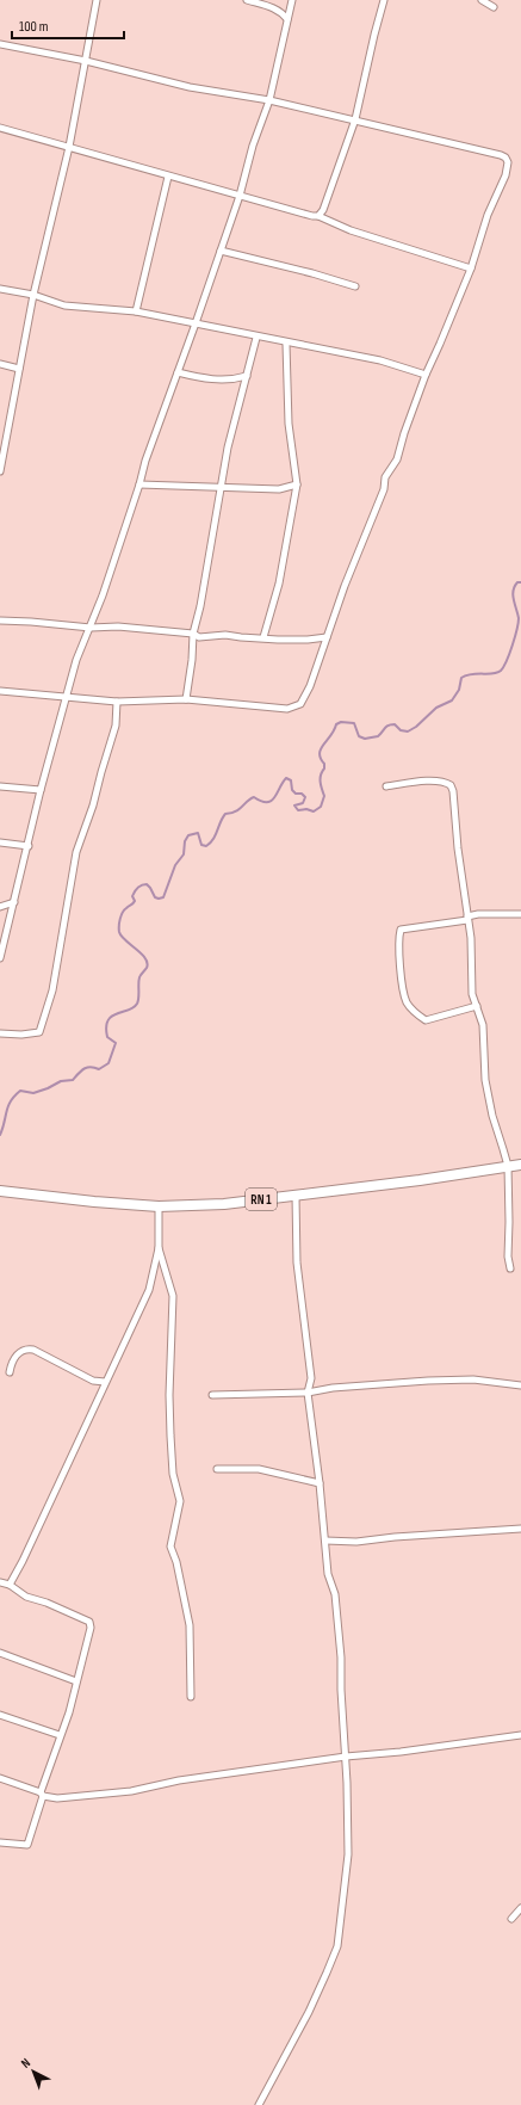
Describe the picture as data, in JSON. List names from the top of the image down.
{
  "streets": {
    "main road": ["RN 1"]
  },
  "scale_bar": "100 m",
  "north": "top left"
}
